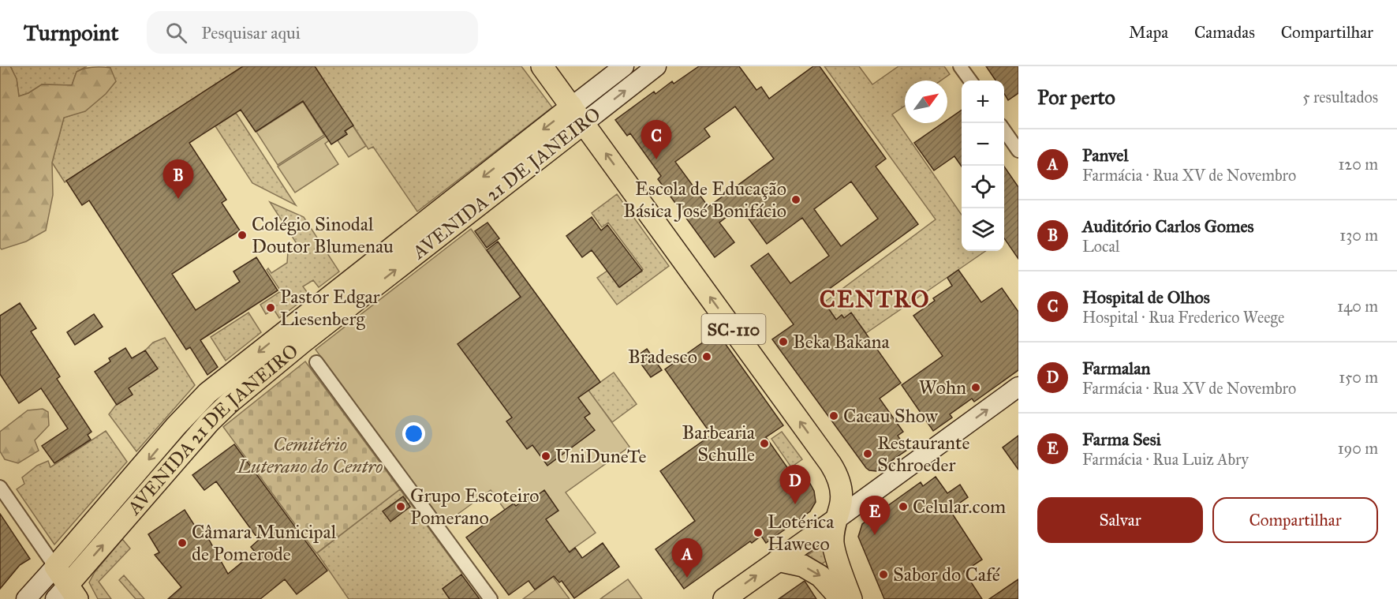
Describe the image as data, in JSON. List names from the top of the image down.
{
  "streets": {
    "main road": ["AVENIDA 21 DE JANEIRO", "SC-110"]
  },
  "crossings": [
    ["AVENIDA 21 DE JANEIRO", "SC-110"]
  ],
  "districts": ["CENTRO"],
  "parks": ["Cemitério Luterano do Centro"],
  "places": [
    "Escola de Educação Básica José Bonifácio",
    "Colégio Sinodal Doutor Blumenau",
    "Pastor Edgar Liesenberg",
    "Beka Bakana",
    "Bradesco",
    "Wohn",
    "Cacau Show",
    "Barbearia Schulle",
    "Restaurante Schroeder",
    "UniDuneTe",
    "Grupo Escoteiro Pomerano",
    "Celular.com",
    "Lotérica Haweco",
    "Câmara Municipal de Pomerode",
    "Sabor do Café"
  ],
  "north": "top right",
  "page": {
    "header": "Turnpoint",
    "search": "Pesquisar aqui",
    "nav": ["Mapa", "Camadas", "Compartilhar"],
    "heading": ["Por perto", "5 resultados"],
    "map_buttons": ["+", "−"],
    "pins": [
      "C",
      "B",
      "D",
      "E",
      "A"
    ],
    "list": [
      {
        "mark": "A",
        "name": "Panvel",
        "note": "Farmácia · Rua XV de Novembro",
        "value": "120 m"
      },
      {
        "mark": "B",
        "name": "Auditório Carlos Gomes",
        "note": "Local",
        "value": "130 m"
      },
      {
        "mark": "C",
        "name": "Hospital de Olhos",
        "note": "Hospital · Rua Frederico Weege",
        "value": "140 m"
      },
      {
        "mark": "D",
        "name": "Farmalan",
        "note": "Farmácia · Rua XV de Novembro",
        "value": "150 m"
      },
      {
        "mark": "E",
        "name": "Farma Sesi",
        "note": "Farmácia · Rua Luiz Abry",
        "value": "190 m"
      }
    ],
    "buttons": ["Salvar", "Compartilhar"]
  }
}
